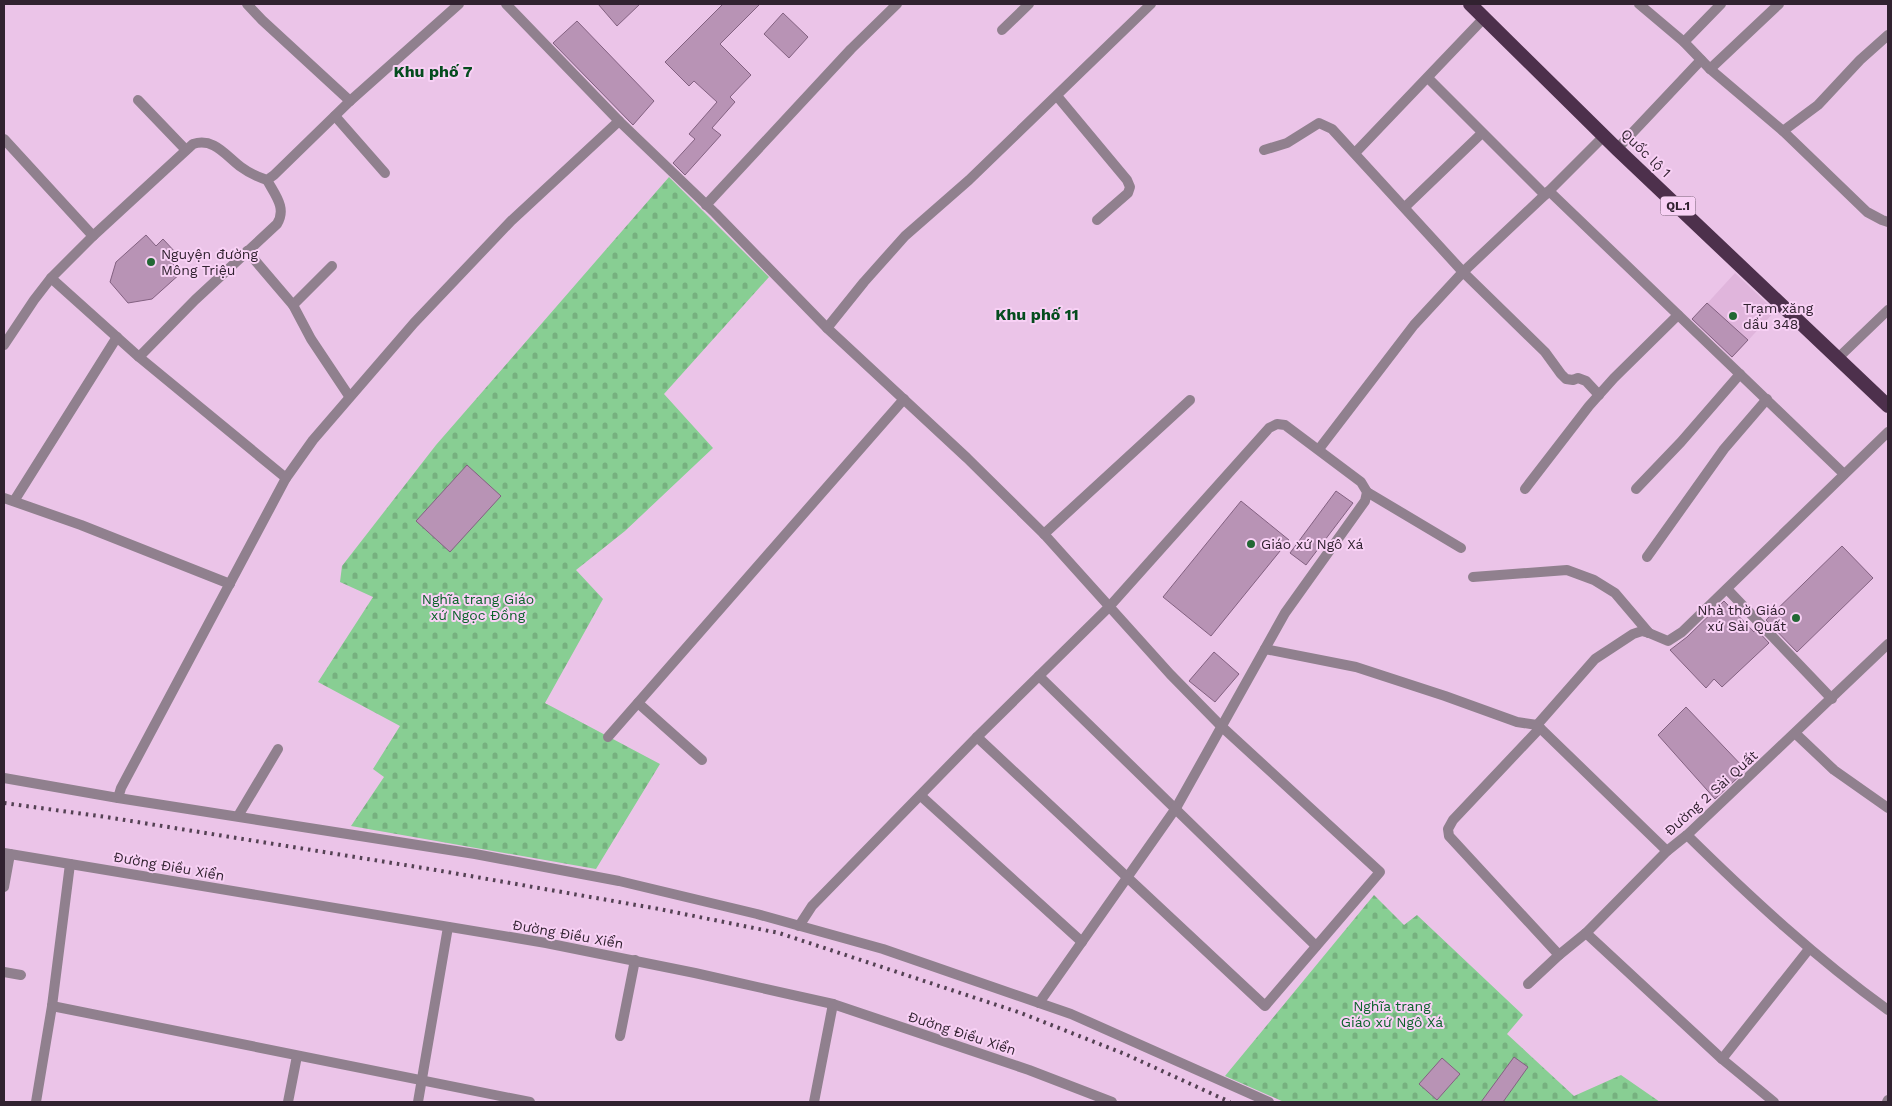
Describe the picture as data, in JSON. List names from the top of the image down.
{
  "streets": {
    "highway": ["Quốc lộ 1", "QL.1"],
    "street": ["Đường 2 Sài Quất", "Đường Điều Xiển"]
  },
  "districts": ["Khu phố 7", "Khu phố 11"],
  "parks": ["Nghĩa trang Giáo xứ Ngọc Đồng", "Nghĩa trang Giáo xứ Ngô Xá"],
  "places": [
    "Nguyện đường Mông Triệu",
    "Trạm xăng dầu 348",
    "Giáo xứ Ngô Xá",
    "Nhà thờ Giáo xứ Sài Quất"
  ]
}
